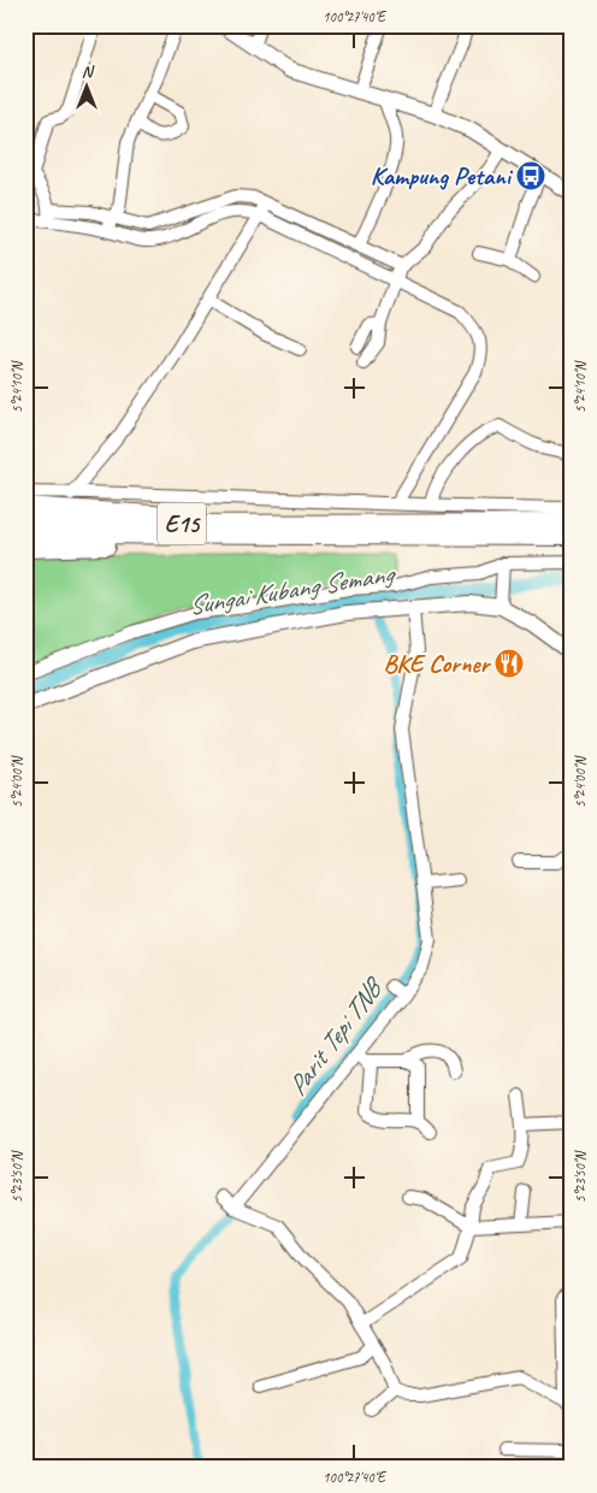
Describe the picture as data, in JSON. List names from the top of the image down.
{
  "streets": {
    "highway": ["E15"]
  },
  "water": ["Sungai Kubang Semang", "Parit Tepi TNB"],
  "places": {
    "bus stop": ["Kampung Petani"],
    "restaurant": ["BKE Corner"]
  },
  "north": "top",
  "coordinates": [
    "100°27'40\"E",
    "5°24'10\"N",
    "5°24'00\"N",
    "5°23'50\"N"
  ]
}
